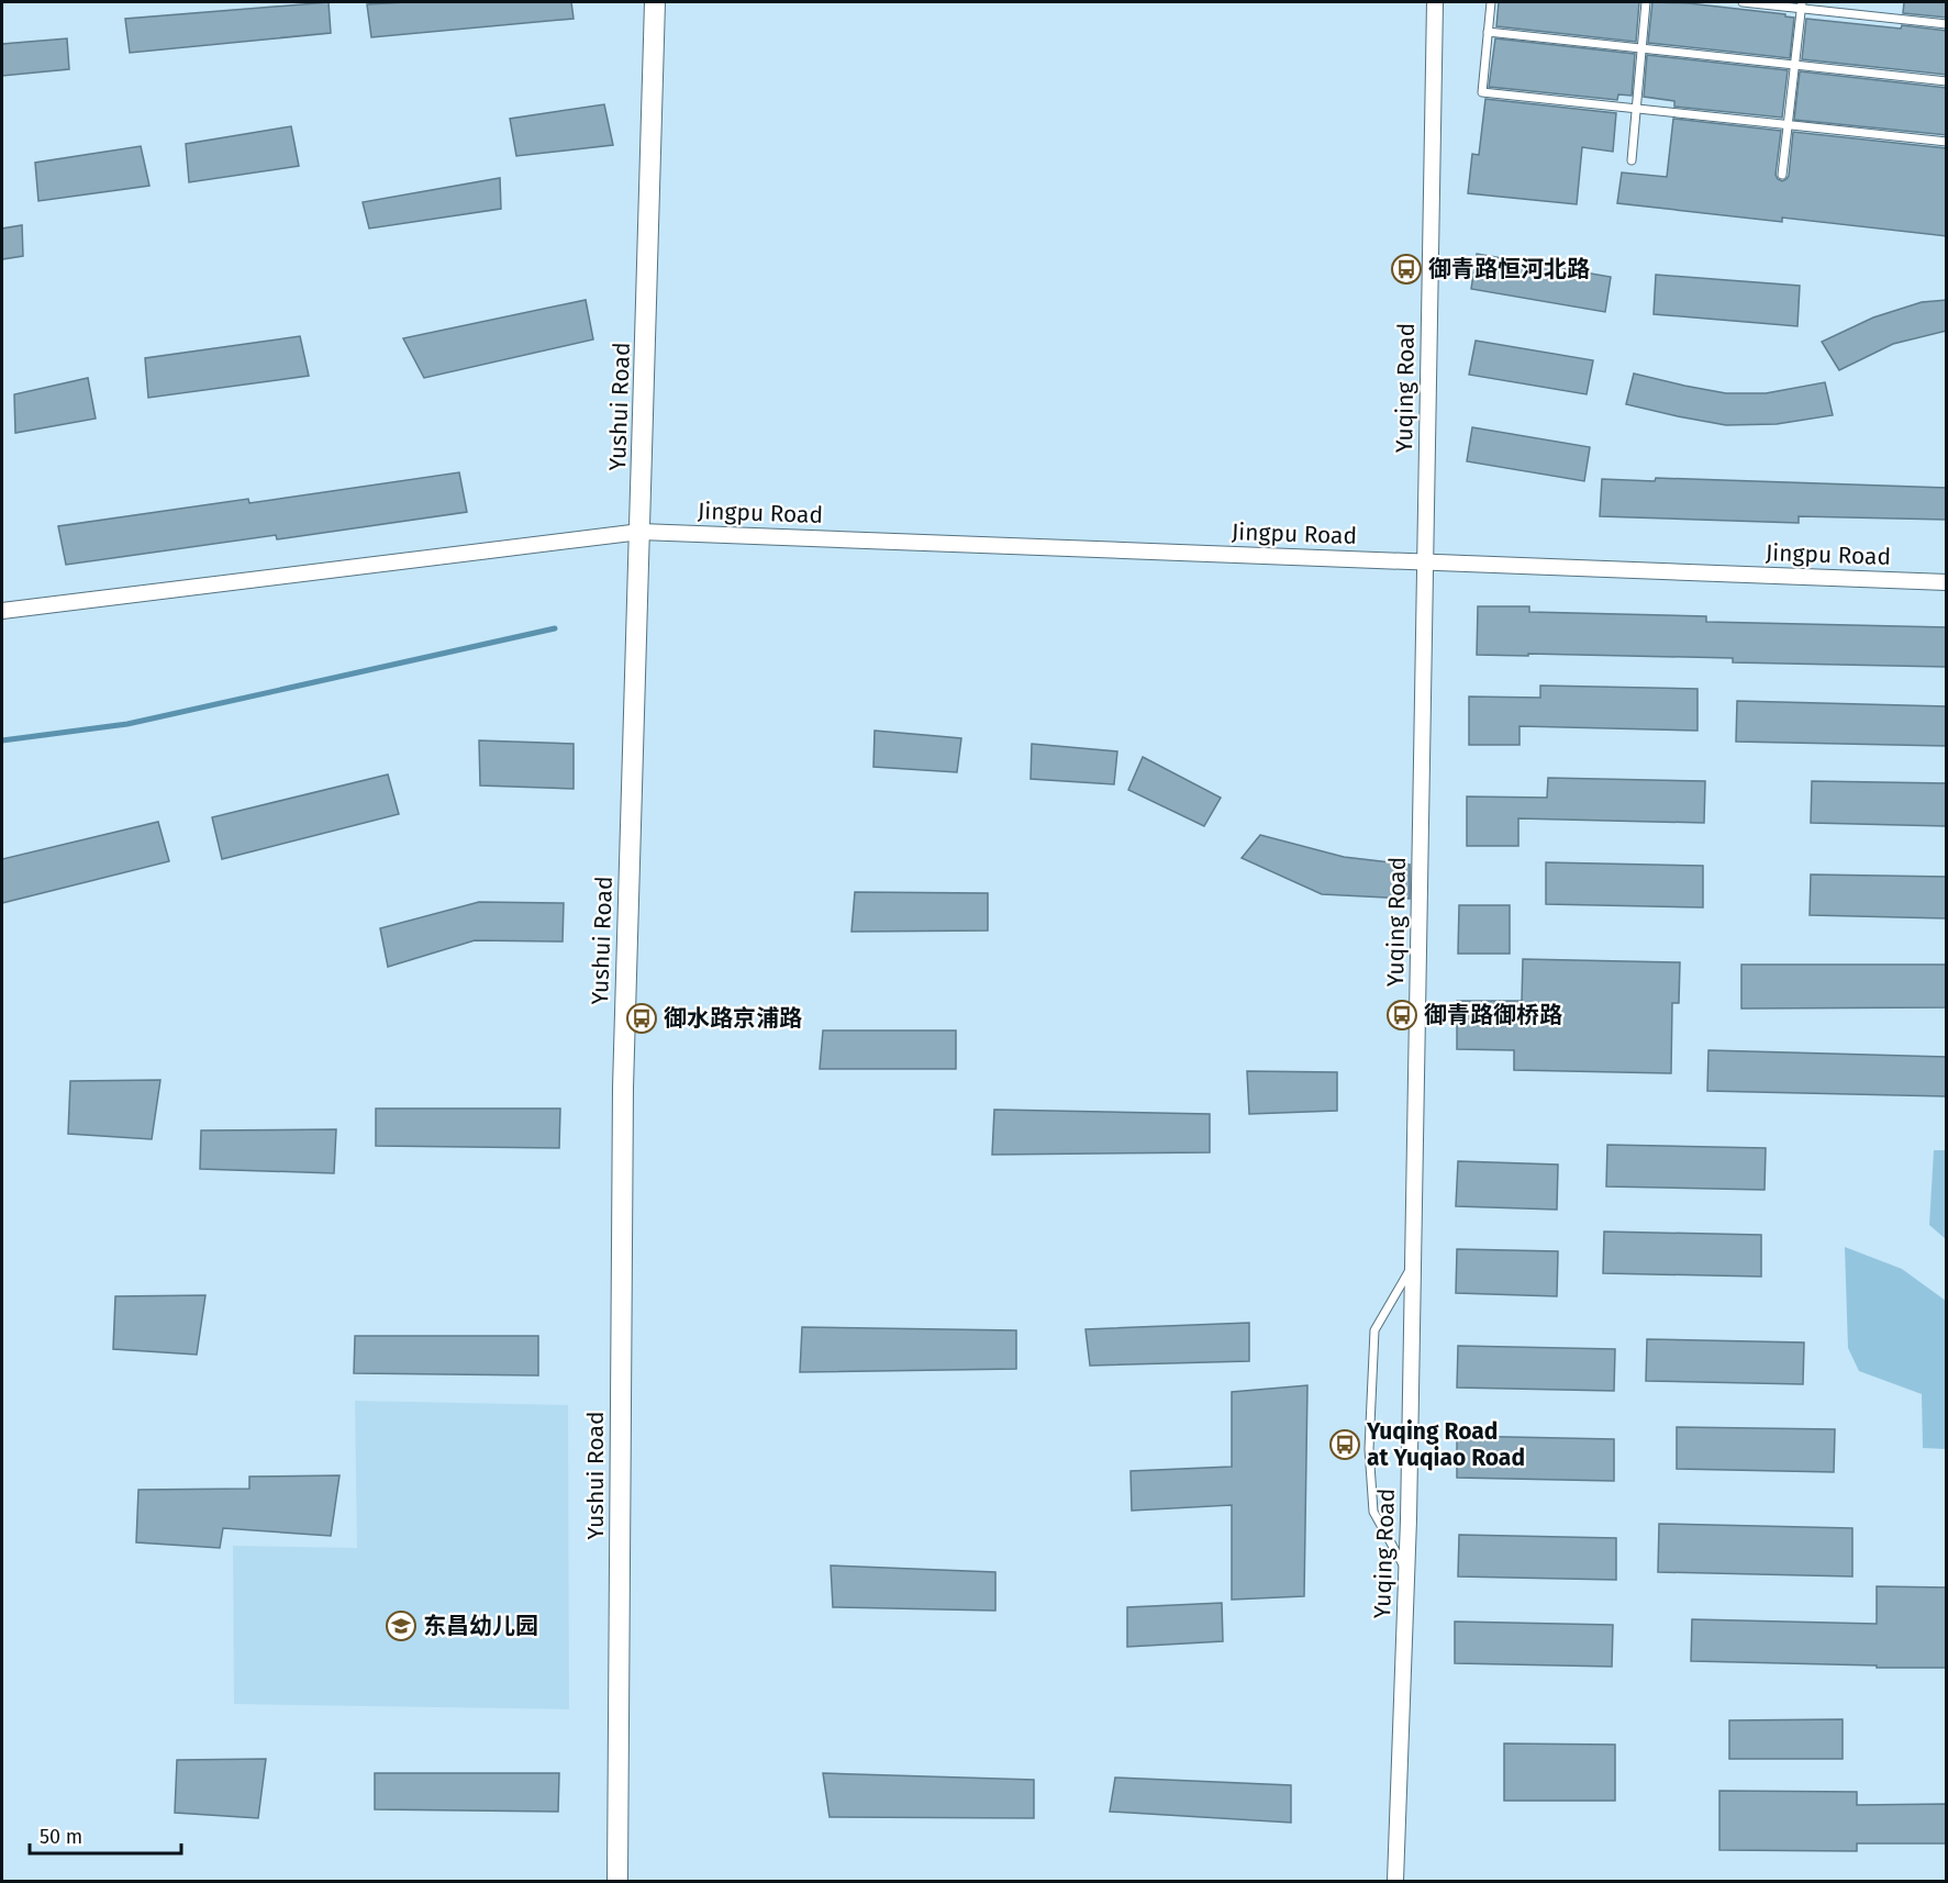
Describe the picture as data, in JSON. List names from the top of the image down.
{
  "streets": {
    "street": ["Yuqing Road", "Yushui Road", "Jingpu Road"]
  },
  "crossings": [
    ["Yuqing Road", "Jingpu Road"],
    ["Yushui Road", "Jingpu Road"]
  ],
  "places": {
    "bus stop": [
      "御青路恒河北路",
      "御青路御桥路",
      "御水路京浦路",
      "Yuqing Road at Yuqiao Road"
    ],
    "school or university": ["东昌幼儿园"]
  },
  "scale_bar": "50 m"
}
